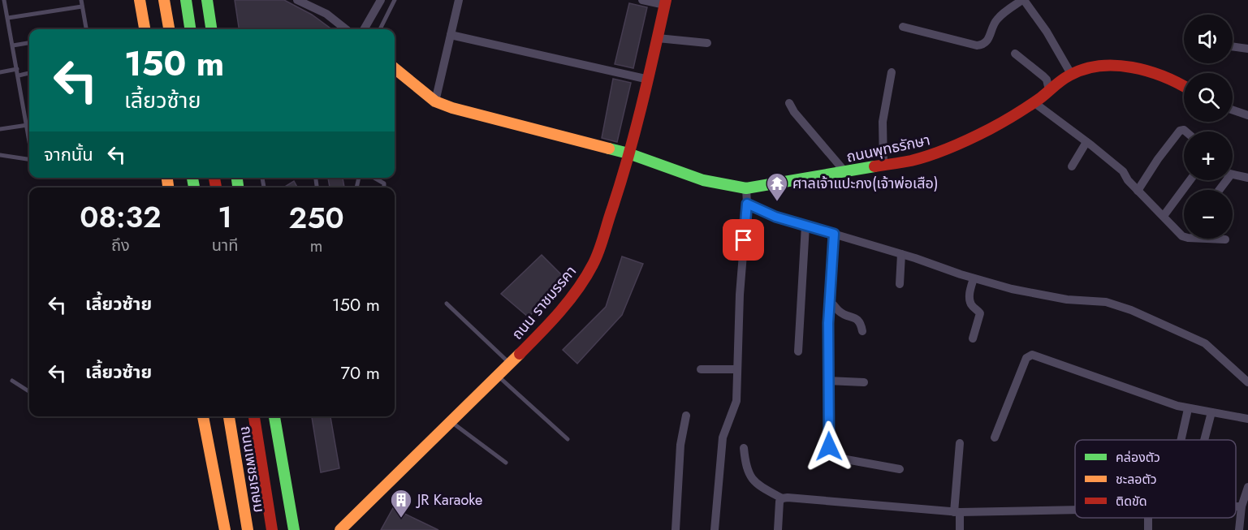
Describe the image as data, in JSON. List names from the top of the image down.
{
  "streets": {
    "main road": ["ถนนพุทธรักษา", "ถนน ราชมรรคา", "ถนนเพชรเกษม"]
  },
  "crossings": [
    ["ถนนพุทธรักษา", "ถนน ราชมรรคา"]
  ],
  "places": {
    "temple": ["ศาลเจ้าแปะกง(เจ้าพ่อเสือ)"],
    "building": ["JR Karaoke"]
  },
  "legend": ["คล่องตัว", "ชะลอตัว", "ติดขัด"],
  "page": {
    "map_buttons": ["+", "−"],
    "turn": ["150 m", "เลี้ยวซ้าย"],
    "then": "จากนั้น",
    "eta": [
      "08:32",
      "ถึง",
      "1",
      "นาที",
      "250",
      "m"
    ],
    "list": [
      {
        "name": "เลี้ยวซ้าย",
        "value": "150 m"
      },
      {
        "name": "เลี้ยวซ้าย",
        "value": "70 m"
      }
    ]
  }
}
